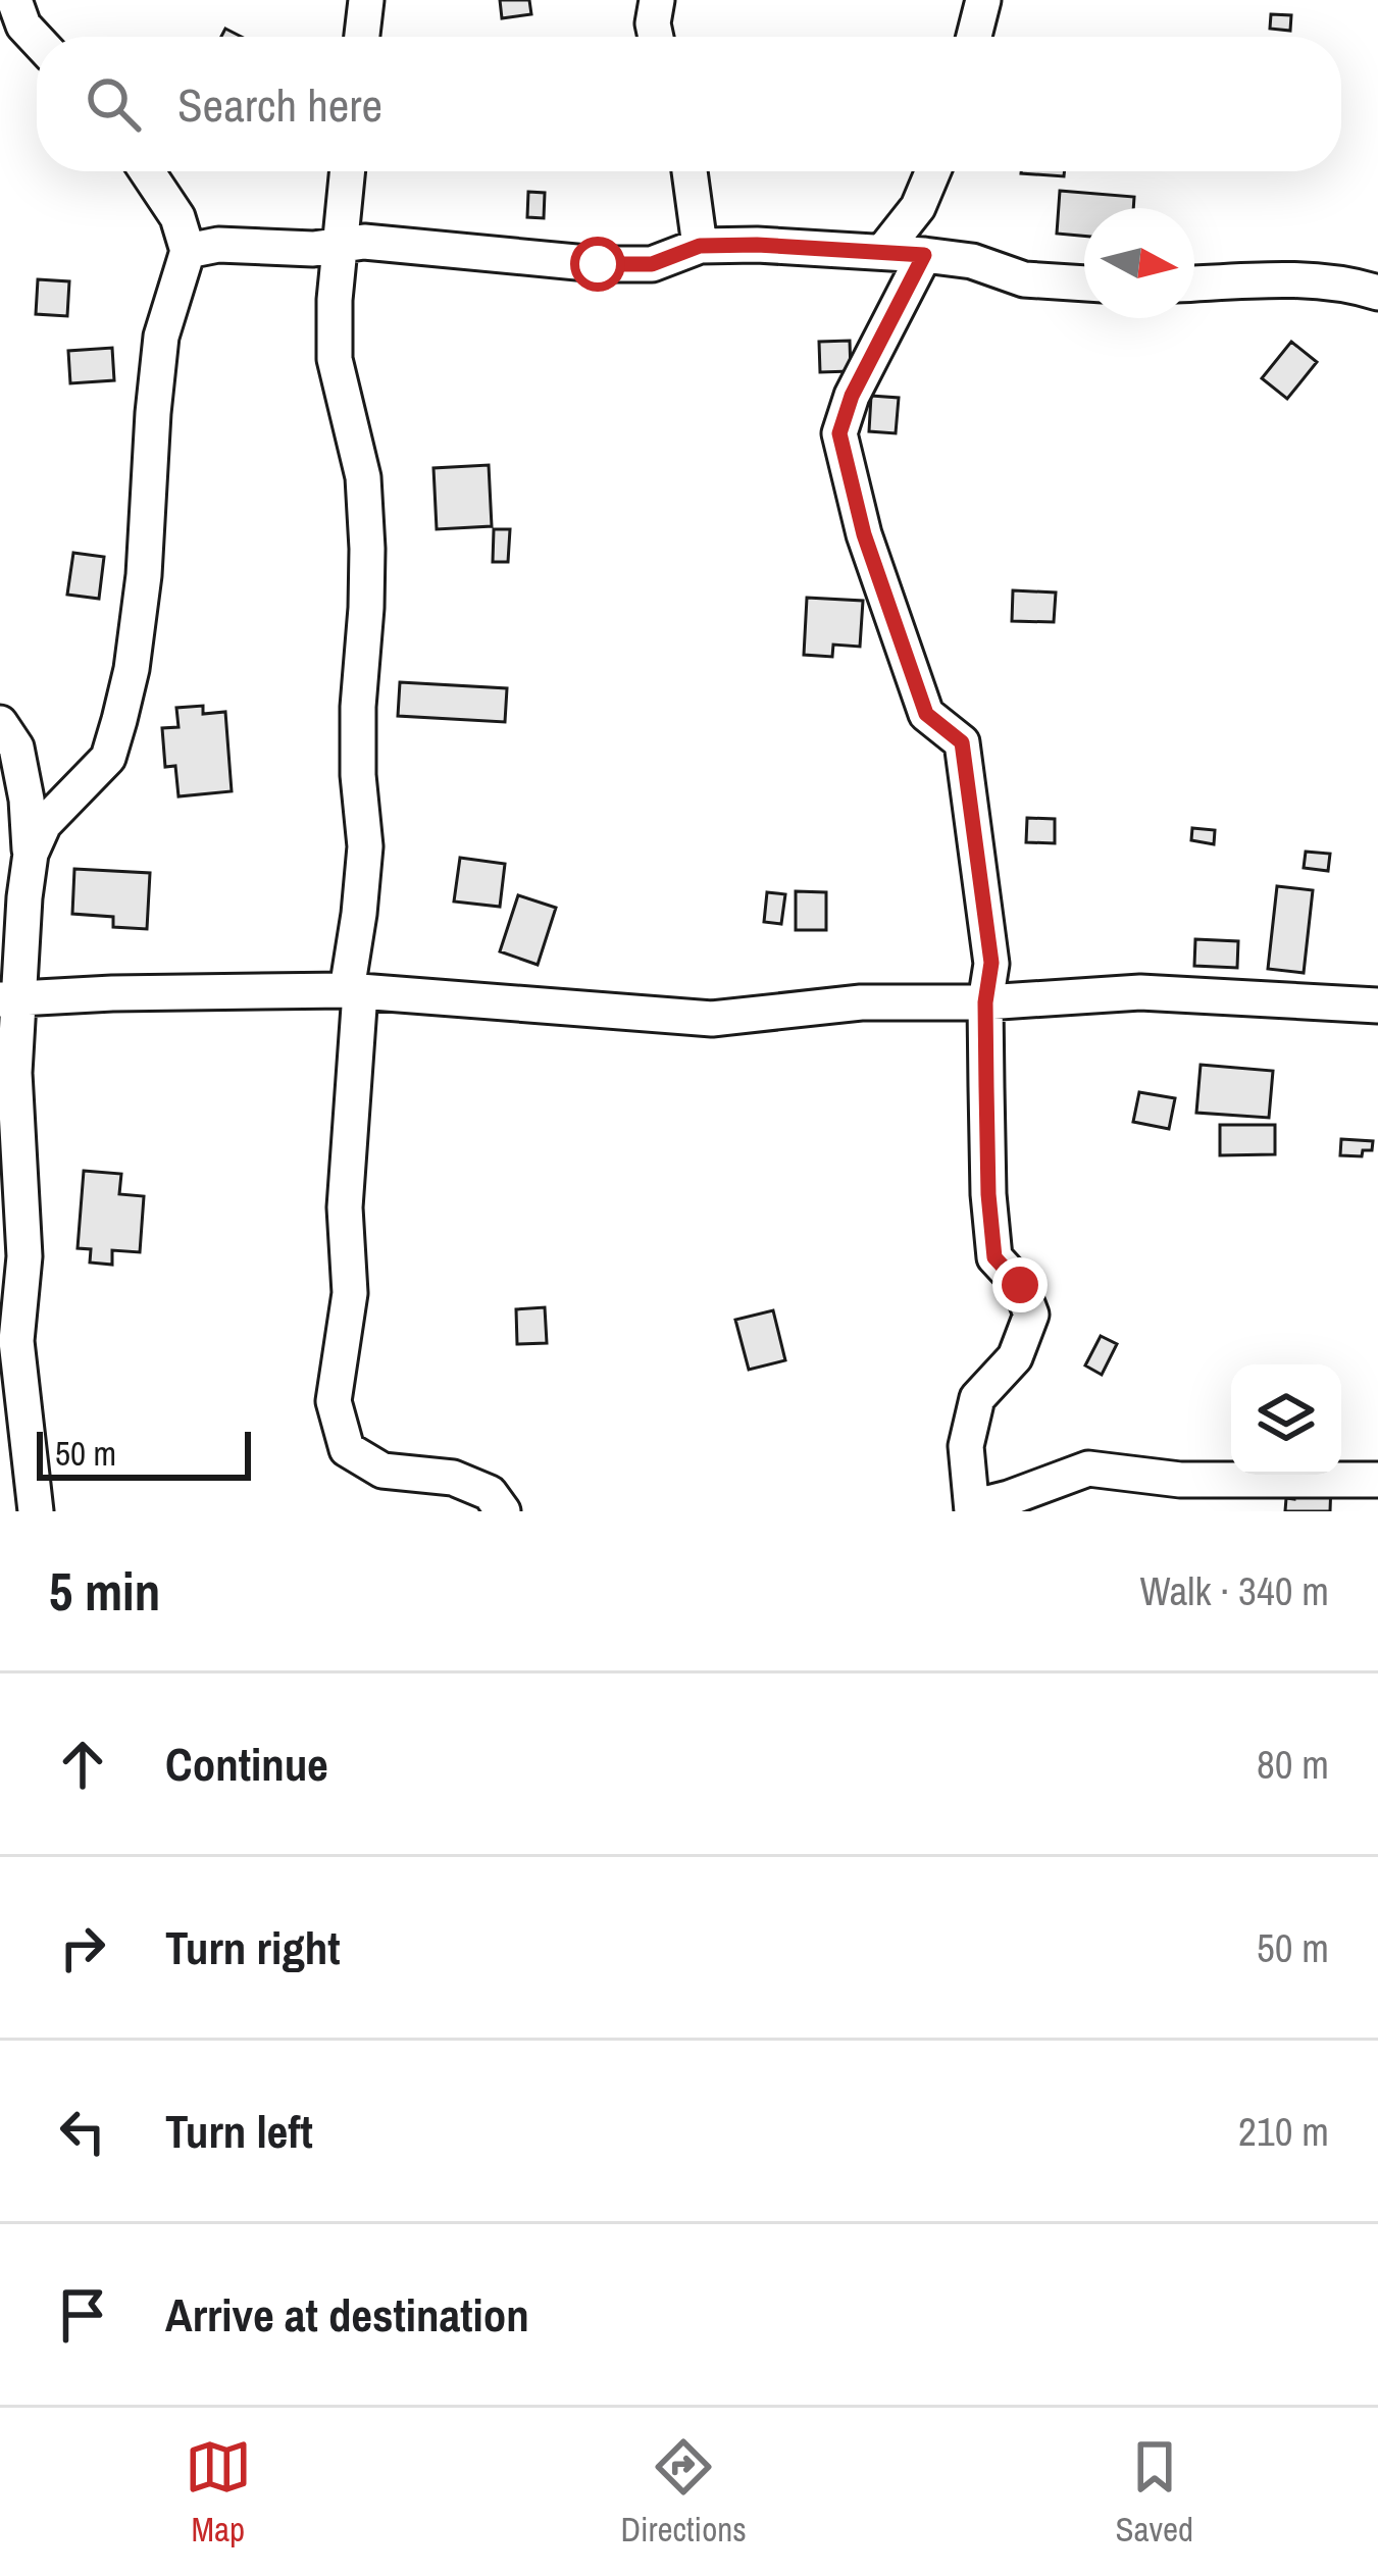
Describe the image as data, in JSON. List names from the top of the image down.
{
  "scale_bar": "50 m",
  "north": "right",
  "page": {
    "search": "Search here",
    "scale": "50 m",
    "heading": ["5 min", "Walk · 340 m"],
    "list": [
      ["Continue", "80 m"],
      ["Turn right", "50 m"],
      ["Turn left", "210 m"],
      "Arrive at destination"
    ],
    "nav": ["Map", "Directions", "Saved"]
  }
}
